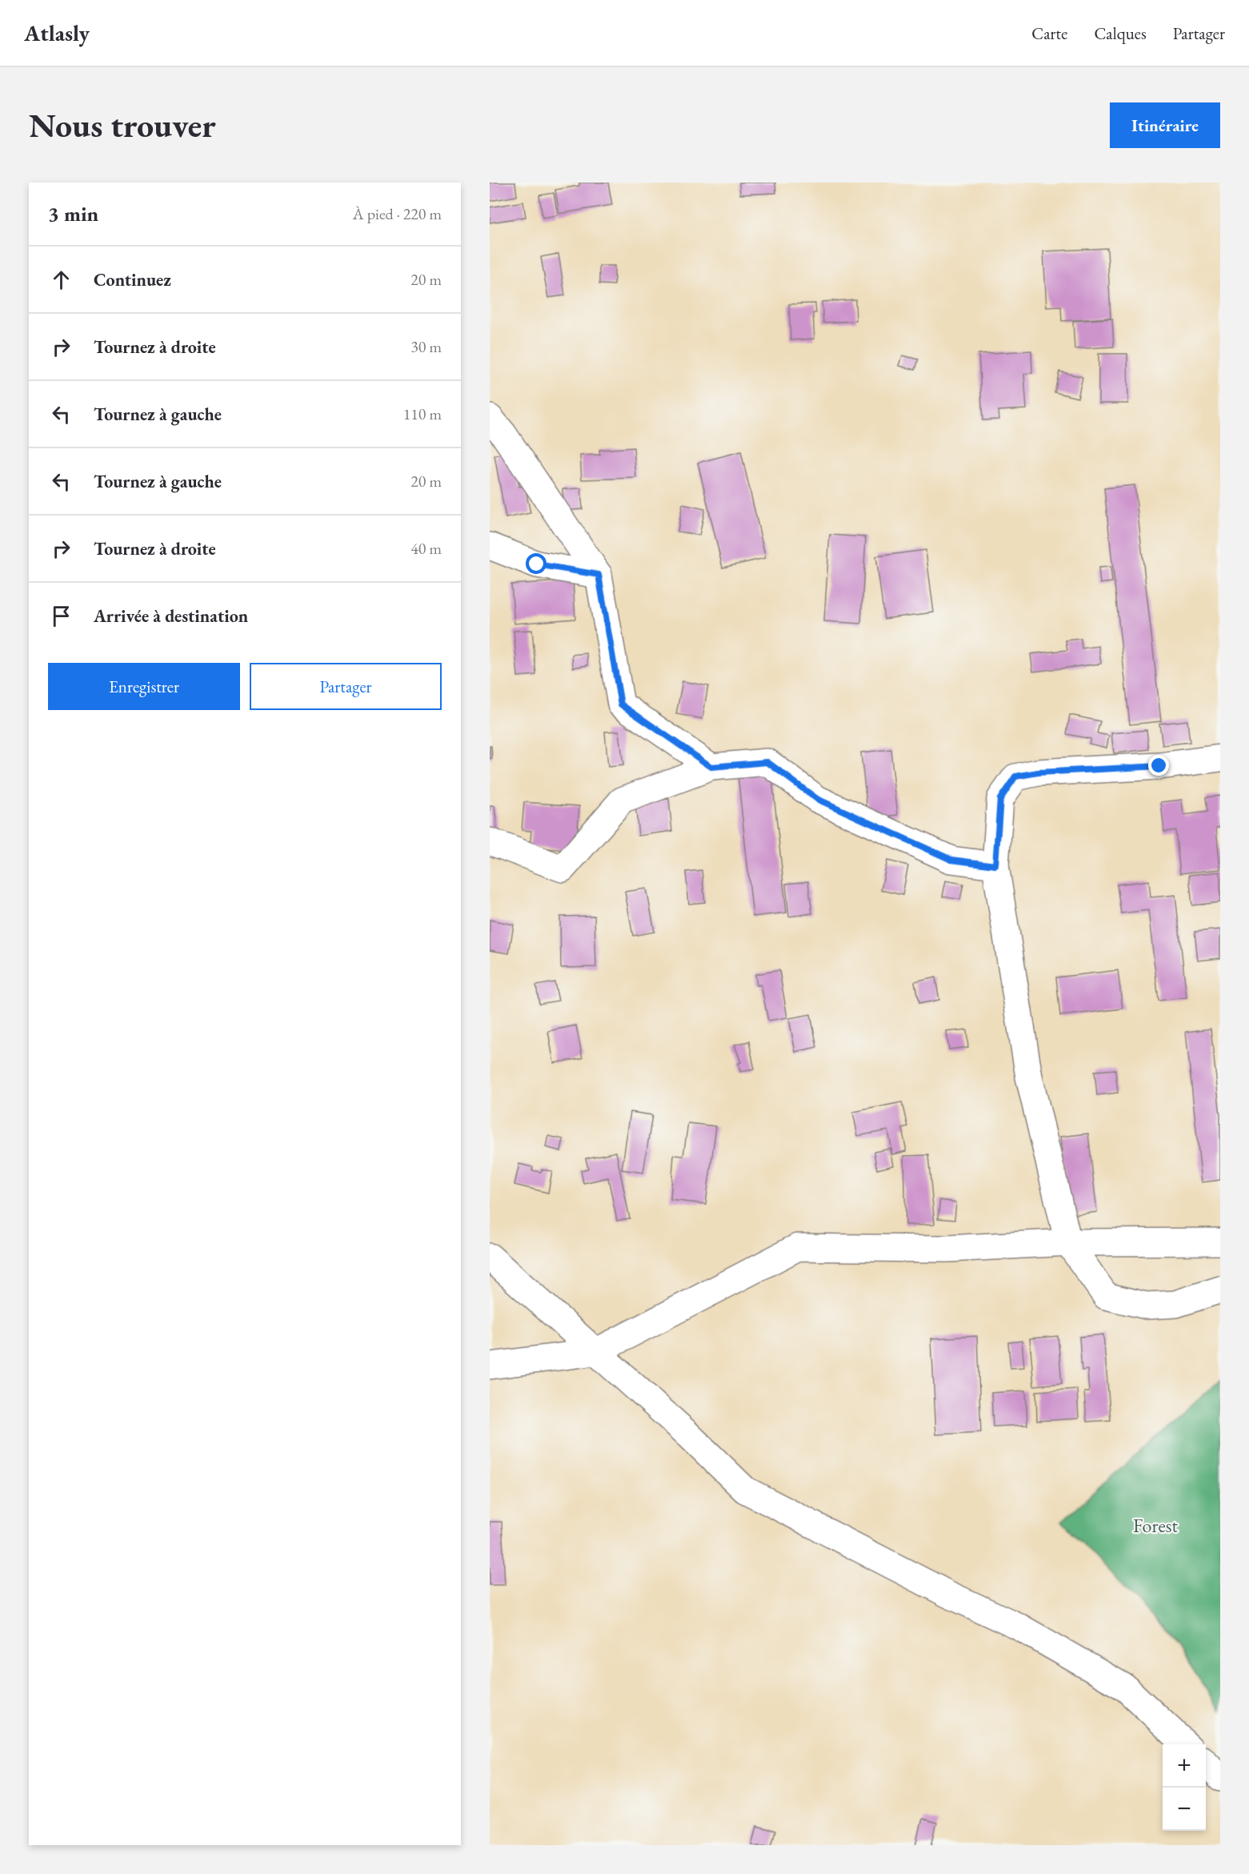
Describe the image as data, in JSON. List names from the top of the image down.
{
  "parks": ["Forest"],
  "page": {
    "header": "Atlasly",
    "nav": ["Carte", "Calques", "Partager"],
    "buttons": [
      "Itinéraire",
      ["Enregistrer", "Partager"]
    ],
    "title": "Nous trouver",
    "heading": ["3 min", "À pied · 220 m"],
    "list": [
      ["Continuez", "20 m"],
      ["Tournez à droite", "30 m"],
      ["Tournez à gauche", "110 m"],
      ["Tournez à gauche", "20 m"],
      ["Tournez à droite", "40 m"],
      "Arrivée à destination"
    ],
    "map_buttons": ["+", "−"]
  }
}
